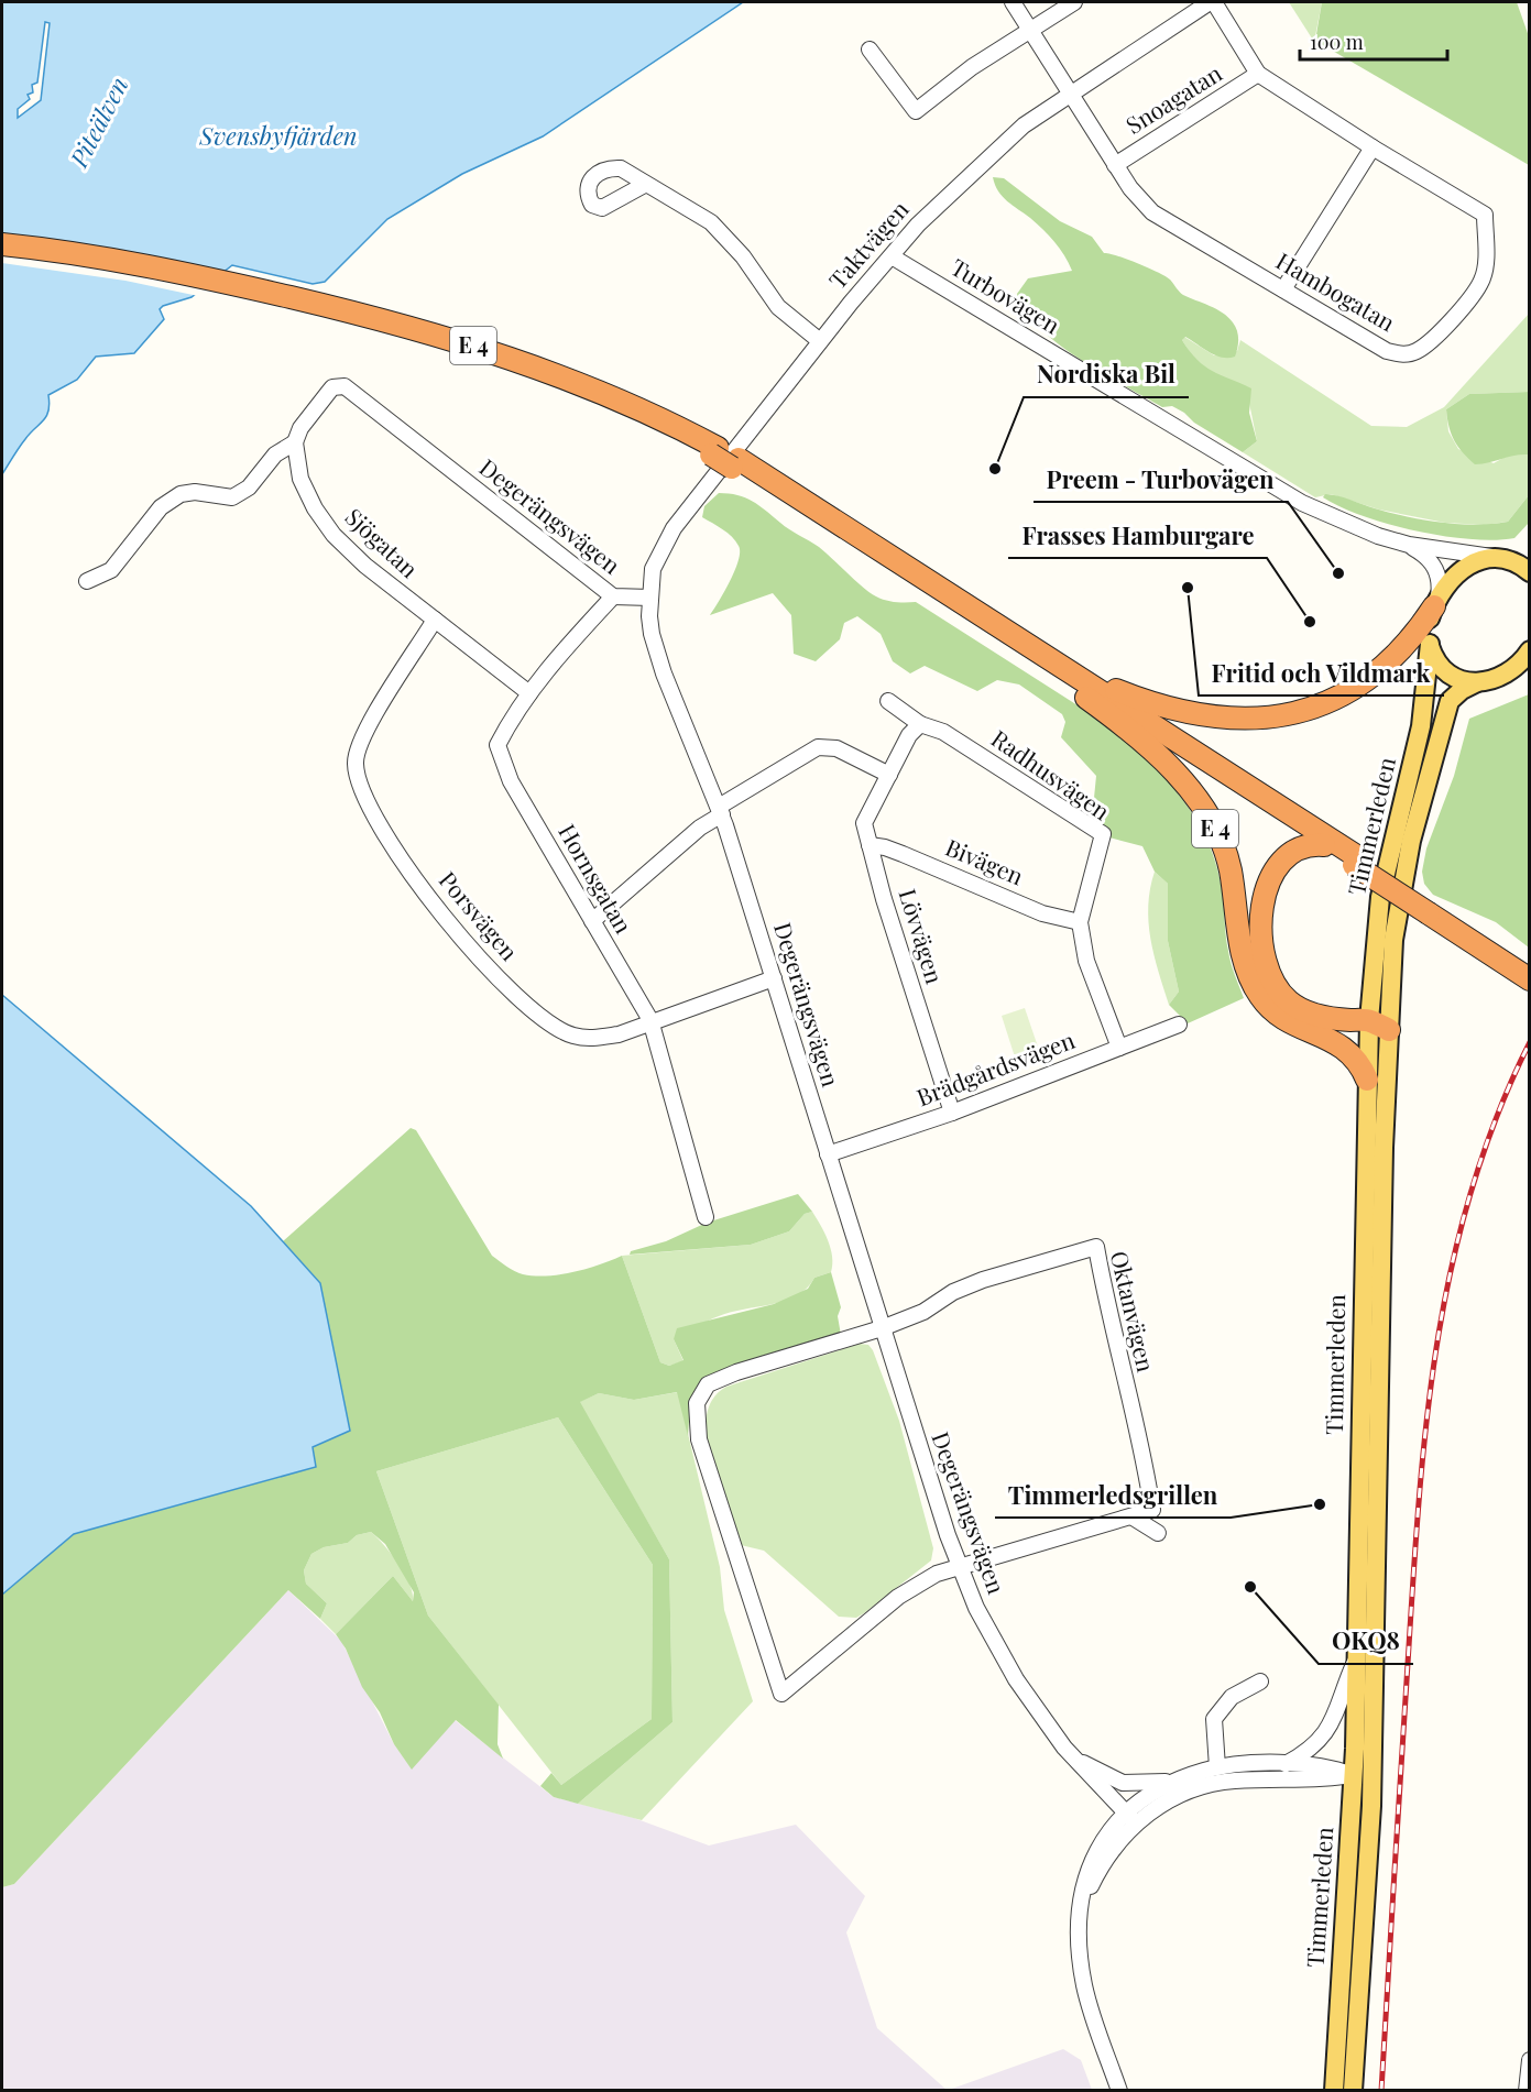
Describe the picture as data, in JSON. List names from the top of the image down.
{
  "streets": {
    "highway": ["E 4"],
    "main road": ["Timmerleden"],
    "street": [
      "Snoagatan",
      "Taktvägen",
      "Hambogatan",
      "Turbovägen",
      "Degerängsvägen",
      "Sjögatan",
      "Radhusvägen",
      "Bivägen",
      "Hornsgatan",
      "Porsvägen",
      "Lövvägen",
      "Brädgårdsvägen",
      "Oktanvägen"
    ]
  },
  "crossings": [
    ["Snoagatan", "Hambogatan"],
    ["Taktvägen", "Hambogatan"],
    ["Taktvägen", "Turbovägen"],
    ["Taktvägen", "Degerängsvägen"],
    ["Turbovägen", "E 4"],
    ["Turbovägen", "Timmerleden"],
    ["E 4", "Timmerleden"],
    ["Degerängsvägen", "Sjögatan"],
    ["Degerängsvägen", "Hornsgatan"],
    ["Degerängsvägen", "Porsvägen"],
    ["Degerängsvägen", "Brädgårdsvägen"],
    ["Degerängsvägen", "Oktanvägen"],
    ["Sjögatan", "Hornsgatan"],
    ["Sjögatan", "Porsvägen"],
    ["Radhusvägen", "Bivägen"],
    ["Radhusvägen", "Brädgårdsvägen"],
    ["Bivägen", "Lövvägen"],
    ["Hornsgatan", "Porsvägen"],
    ["Lövvägen", "Brädgårdsvägen"]
  ],
  "water": ["Piteälven", "Svensbyfjärden"],
  "places": [
    "Nordiska Bil",
    "Preem - Turbovägen",
    "Fritid och Vildmark",
    "Frasses Hamburgare",
    "Timmerledsgrillen",
    "OKQ8"
  ],
  "scale_bar": "100 m"
}
